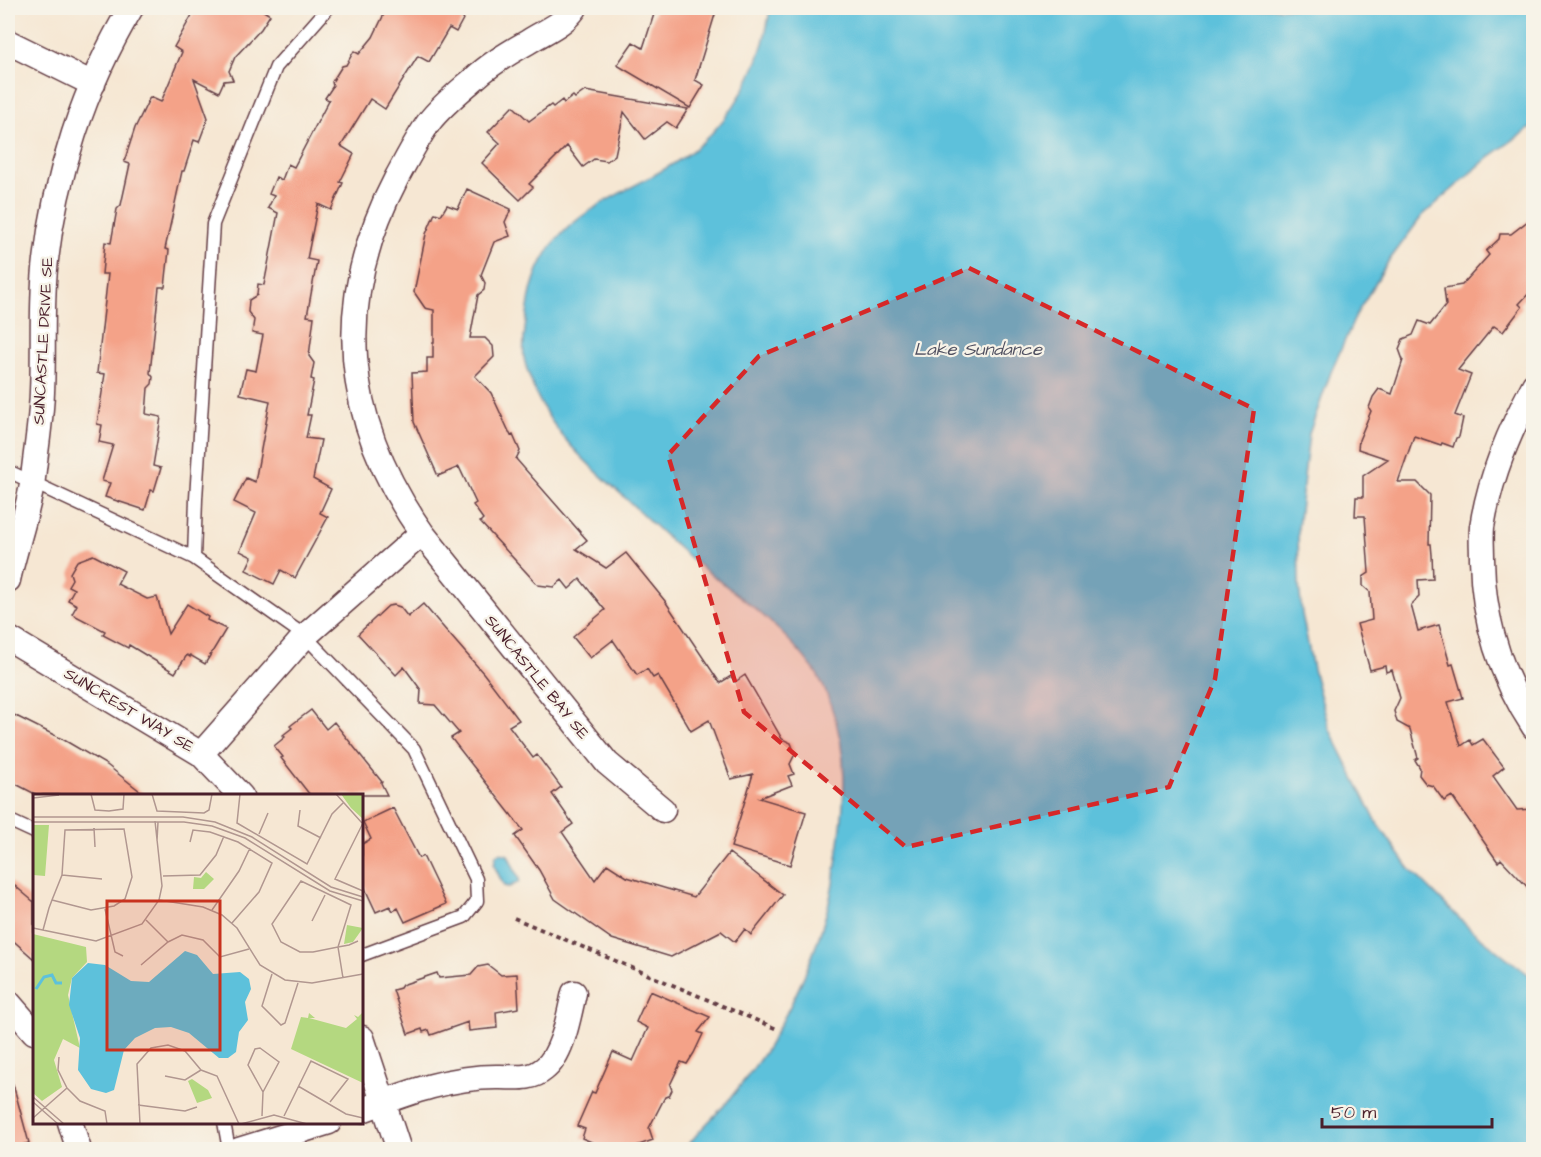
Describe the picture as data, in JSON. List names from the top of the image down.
{
  "streets": {
    "street": ["SUNCASTLE DRIVE SE", "SUNCASTLE BAY SE", "SUNCREST WAY SE"]
  },
  "water": ["Lake Sundance"],
  "scale_bar": "50 m"
}
